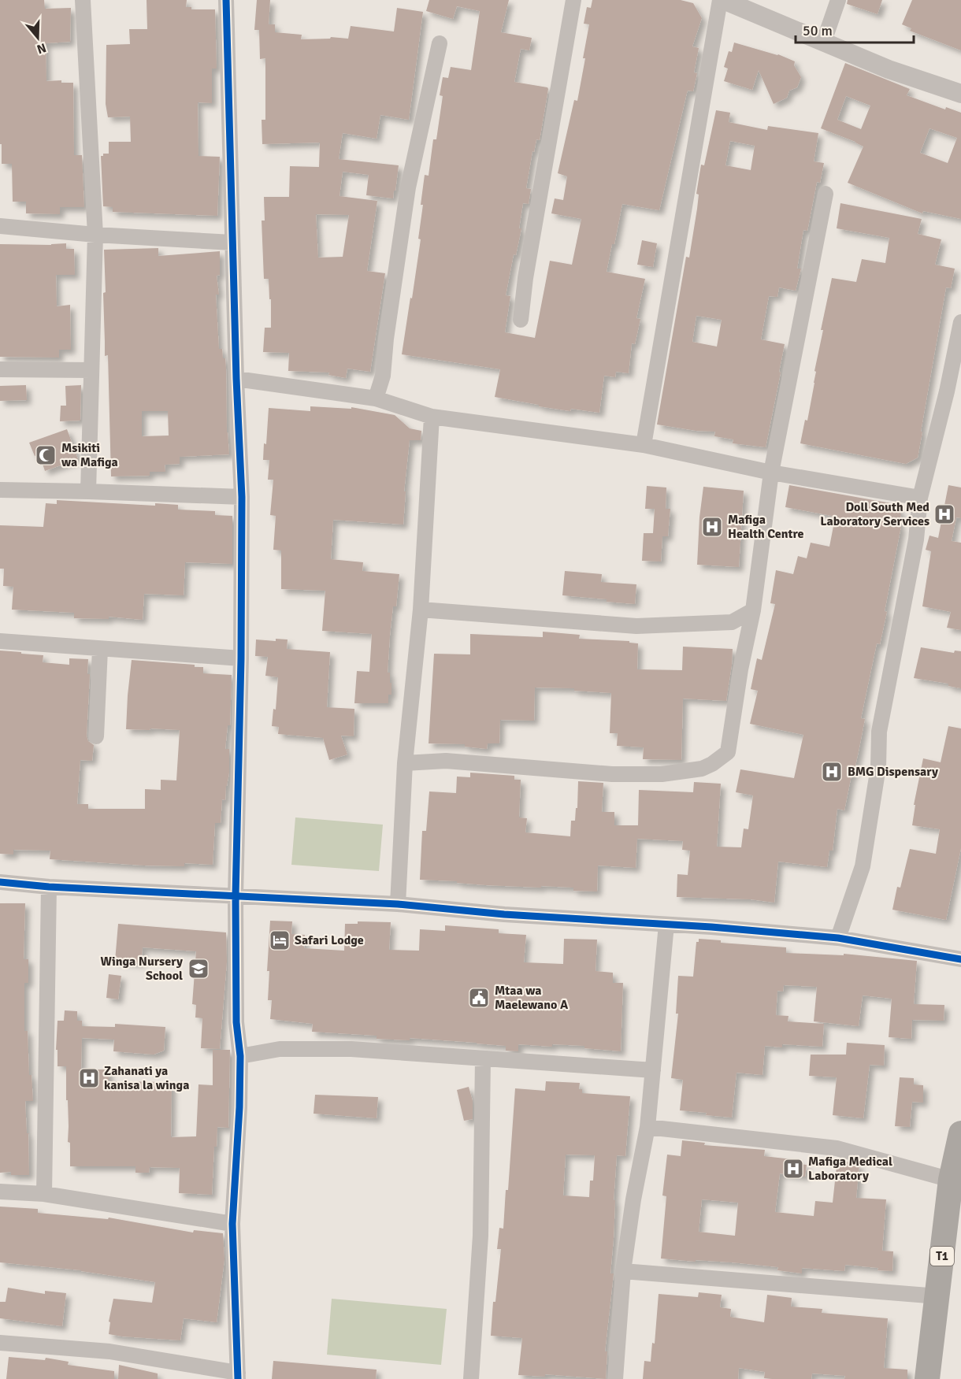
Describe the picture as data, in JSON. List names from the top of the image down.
{
  "streets": {
    "highway": ["T1"]
  },
  "places": {
    "mosque": ["Msikiti wa Mafiga"],
    "hospital": [
      "Doll South Med Laboratory Services",
      "Mafiga Health Centre",
      "BMG Dispensary",
      "Zahanati ya kanisa la winga",
      "Mafiga Medical Laboratory"
    ],
    "hotel": ["Safari Lodge"],
    "school or university": ["Winga Nursery School"],
    "public building": ["Mtaa wa Maelewano A"]
  },
  "scale_bar": "50 m",
  "north": "bottom"
}
